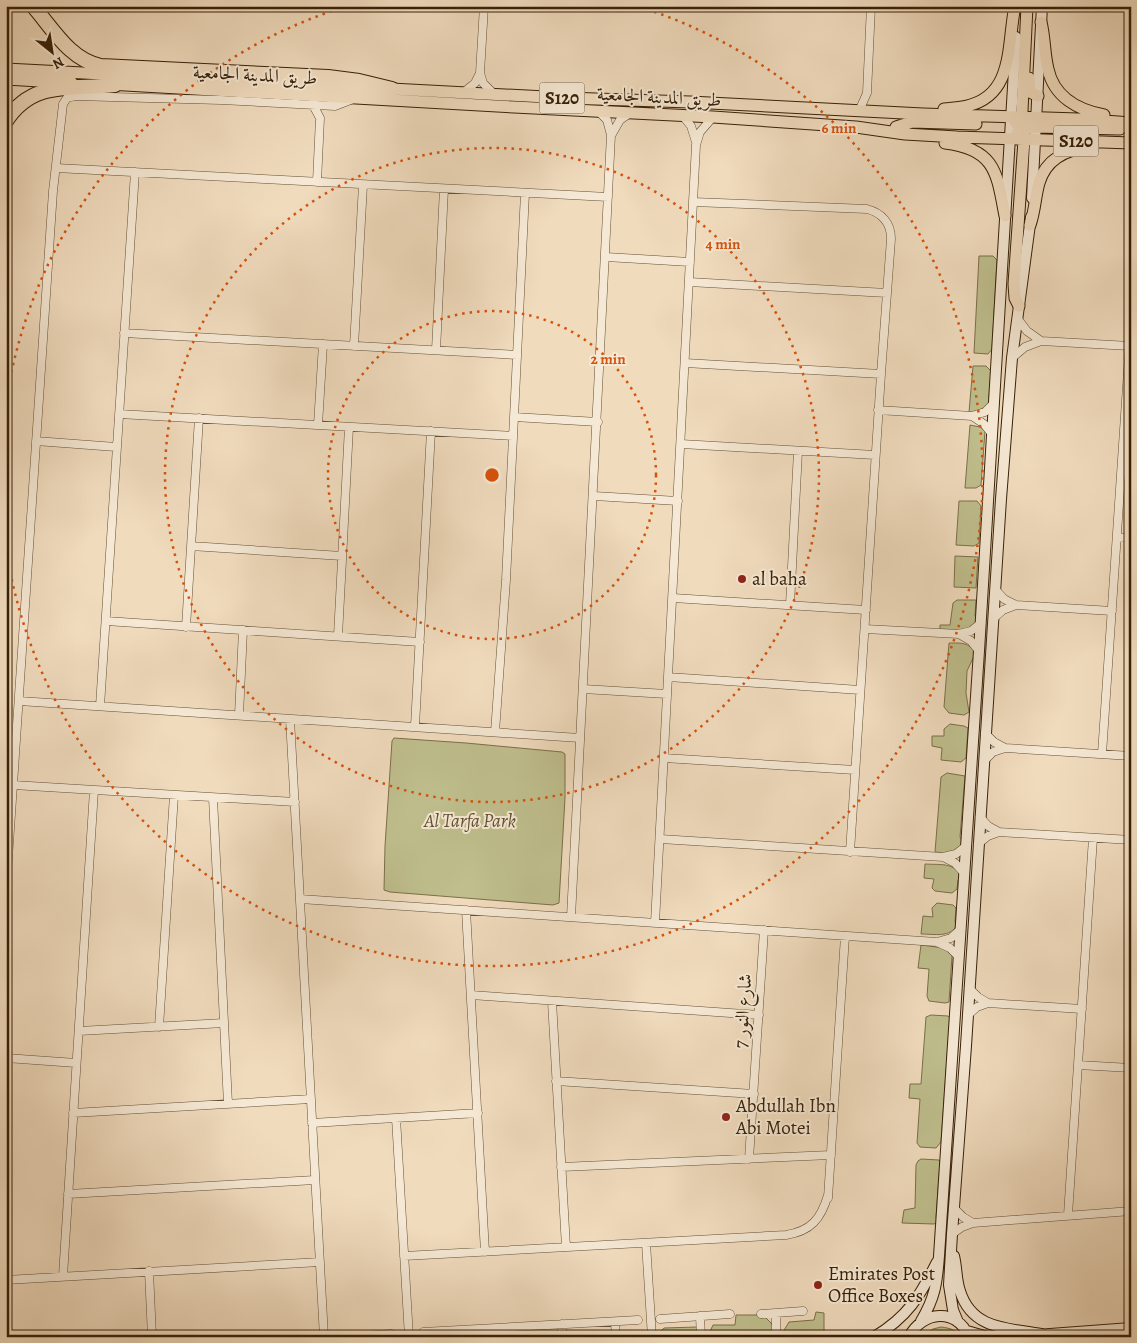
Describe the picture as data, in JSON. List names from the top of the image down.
{
  "streets": {
    "main road": ["طريق المدينة الجامعية", "S120"],
    "street": ["شارع النور 7"]
  },
  "parks": ["Al Tarfa Park"],
  "places": ["al baha", "Abdullah Ibn Abi Motei", "Emirates Post Office Boxes"],
  "north": "bottom right",
  "rings": ["6 min", "4 min", "2 min"]
}
